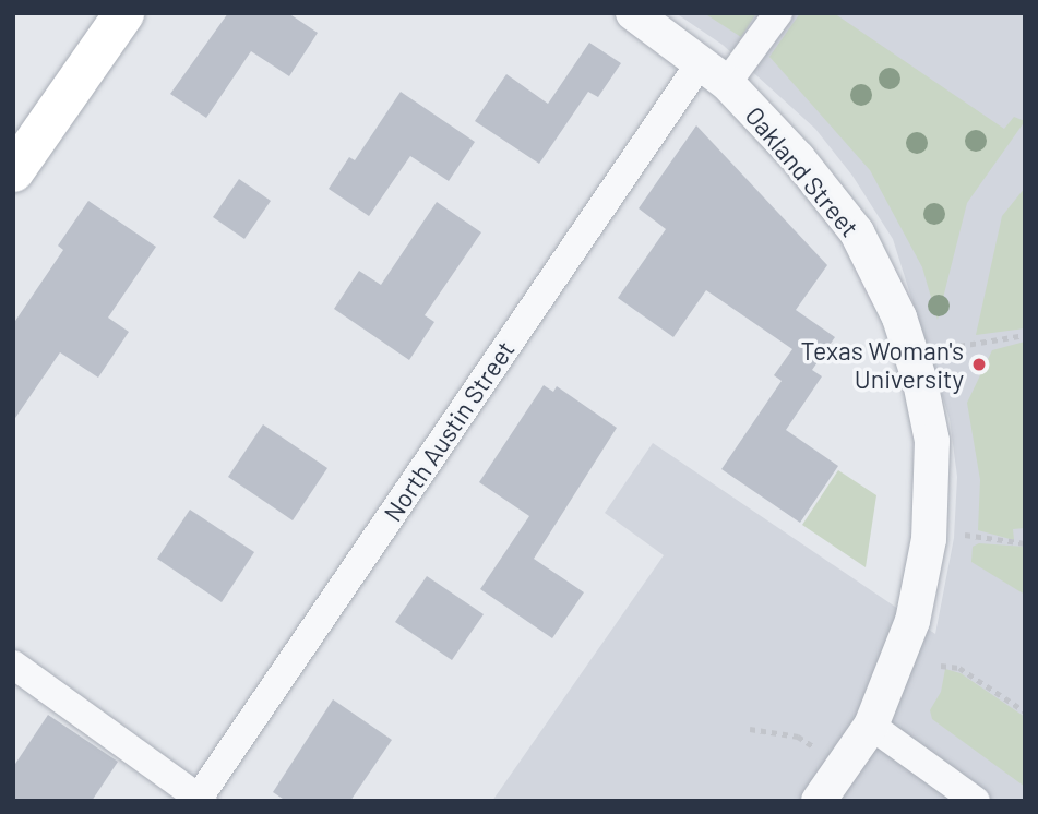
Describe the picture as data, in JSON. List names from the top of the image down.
{
  "streets": {
    "street": ["Oakland Street", "North Austin Street"]
  },
  "crossings": [
    ["Oakland Street", "North Austin Street"]
  ],
  "places": ["Texas Woman's University"]
}
